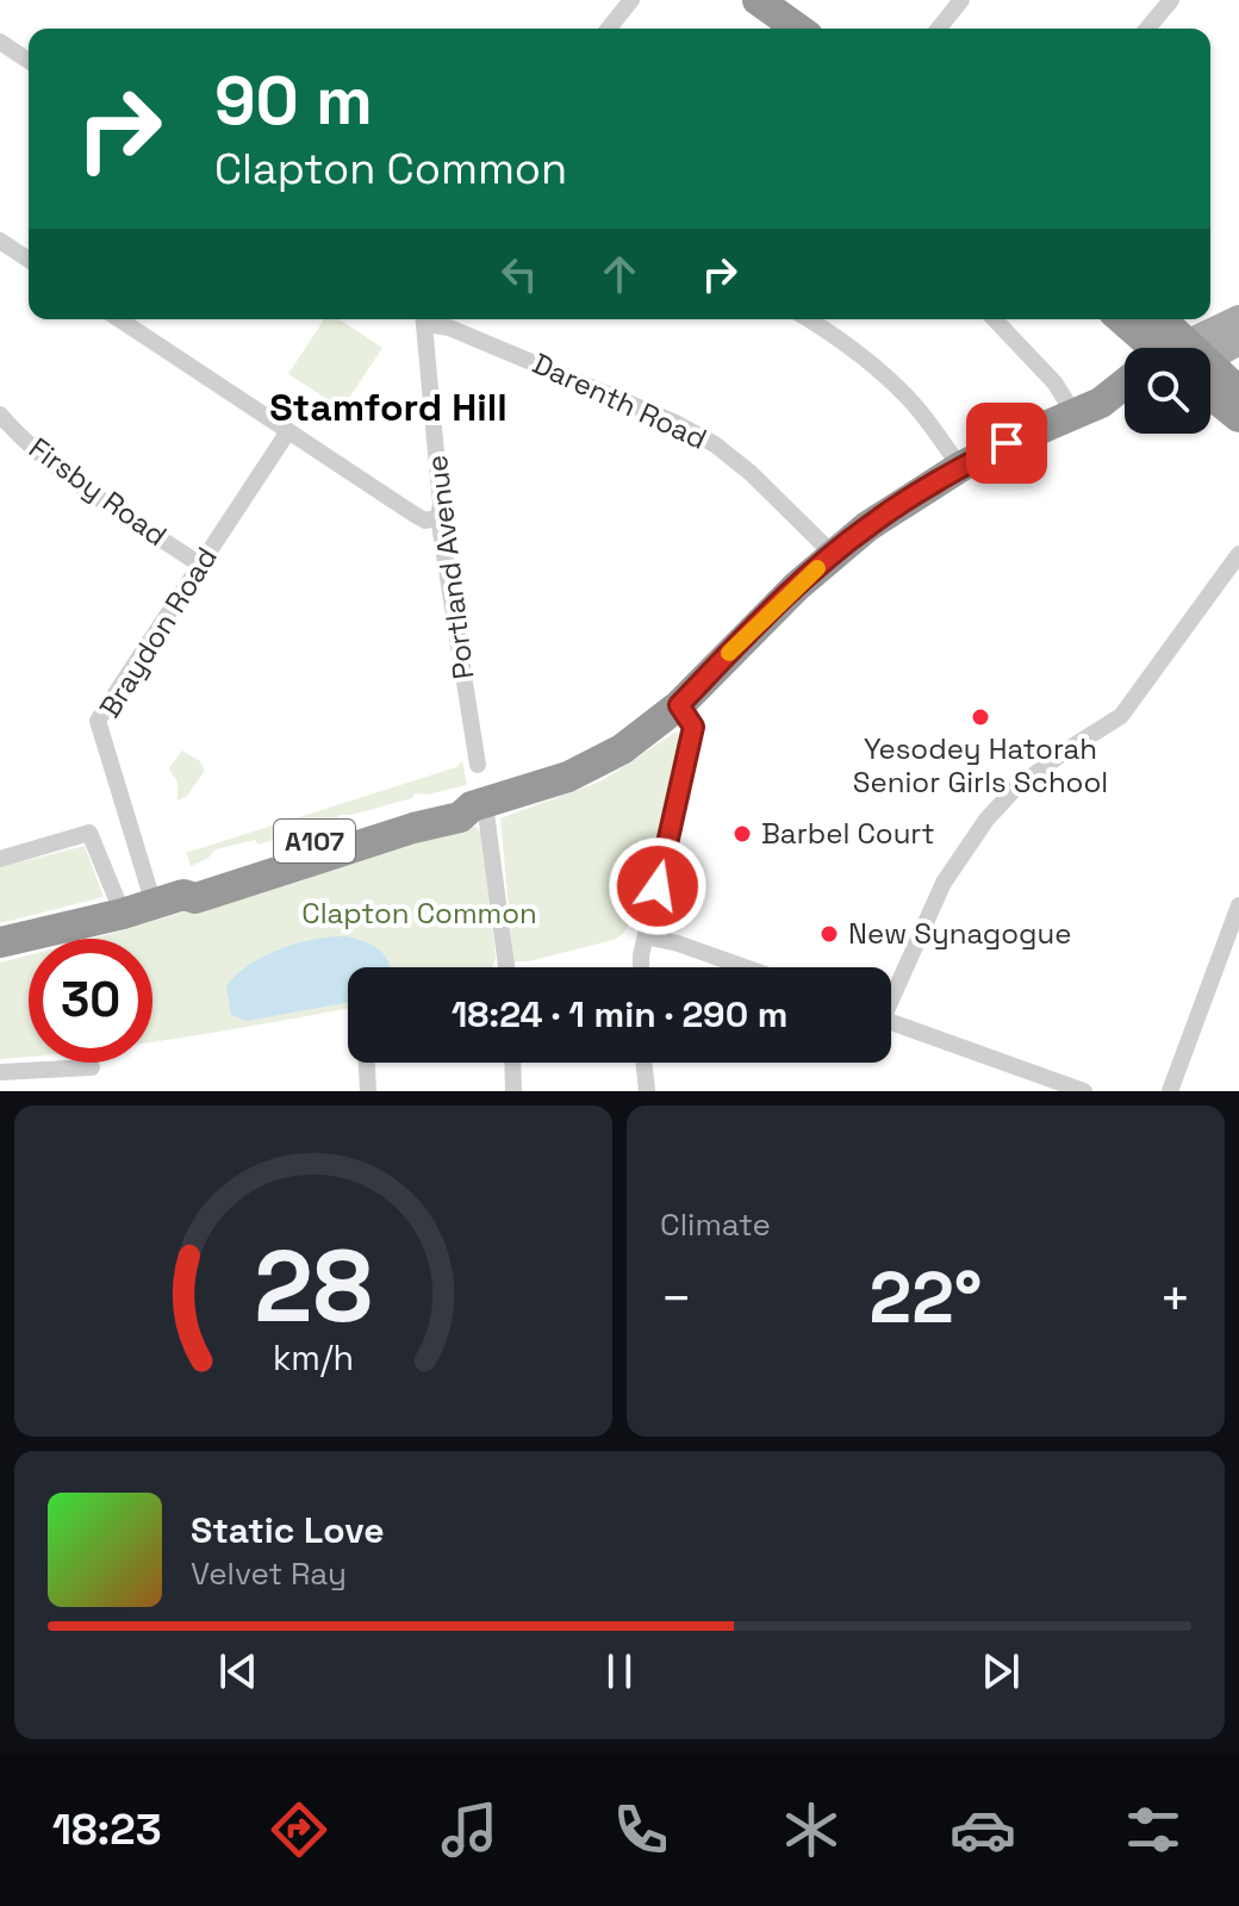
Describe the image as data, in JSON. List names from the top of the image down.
{
  "streets": {
    "highway": ["A107"],
    "street": [
      "Darenth Road",
      "Firsby Road",
      "Portland Avenue",
      "Braydon Road"
    ]
  },
  "crossings": [
    ["Darenth Road", "A107"],
    ["Firsby Road", "Braydon Road"],
    ["Braydon Road", "A107"]
  ],
  "districts": ["Stamford Hill"],
  "parks": ["Clapton Common"],
  "places": ["Yesodey Hatorah Senior Girls School", "Barbel Court", "New Synagogue"],
  "page": {
    "turn": ["90 m", "Clapton Common"],
    "limit": "30",
    "trip": "18:24 · 1 min · 290 m",
    "tile": "Climate",
    "heat": ["−", "22°", "+"],
    "song": ["Static Love", "Velvet Ray"],
    "tabs": "18:23",
    "gauge": ["28", "km/h"]
  }
}
